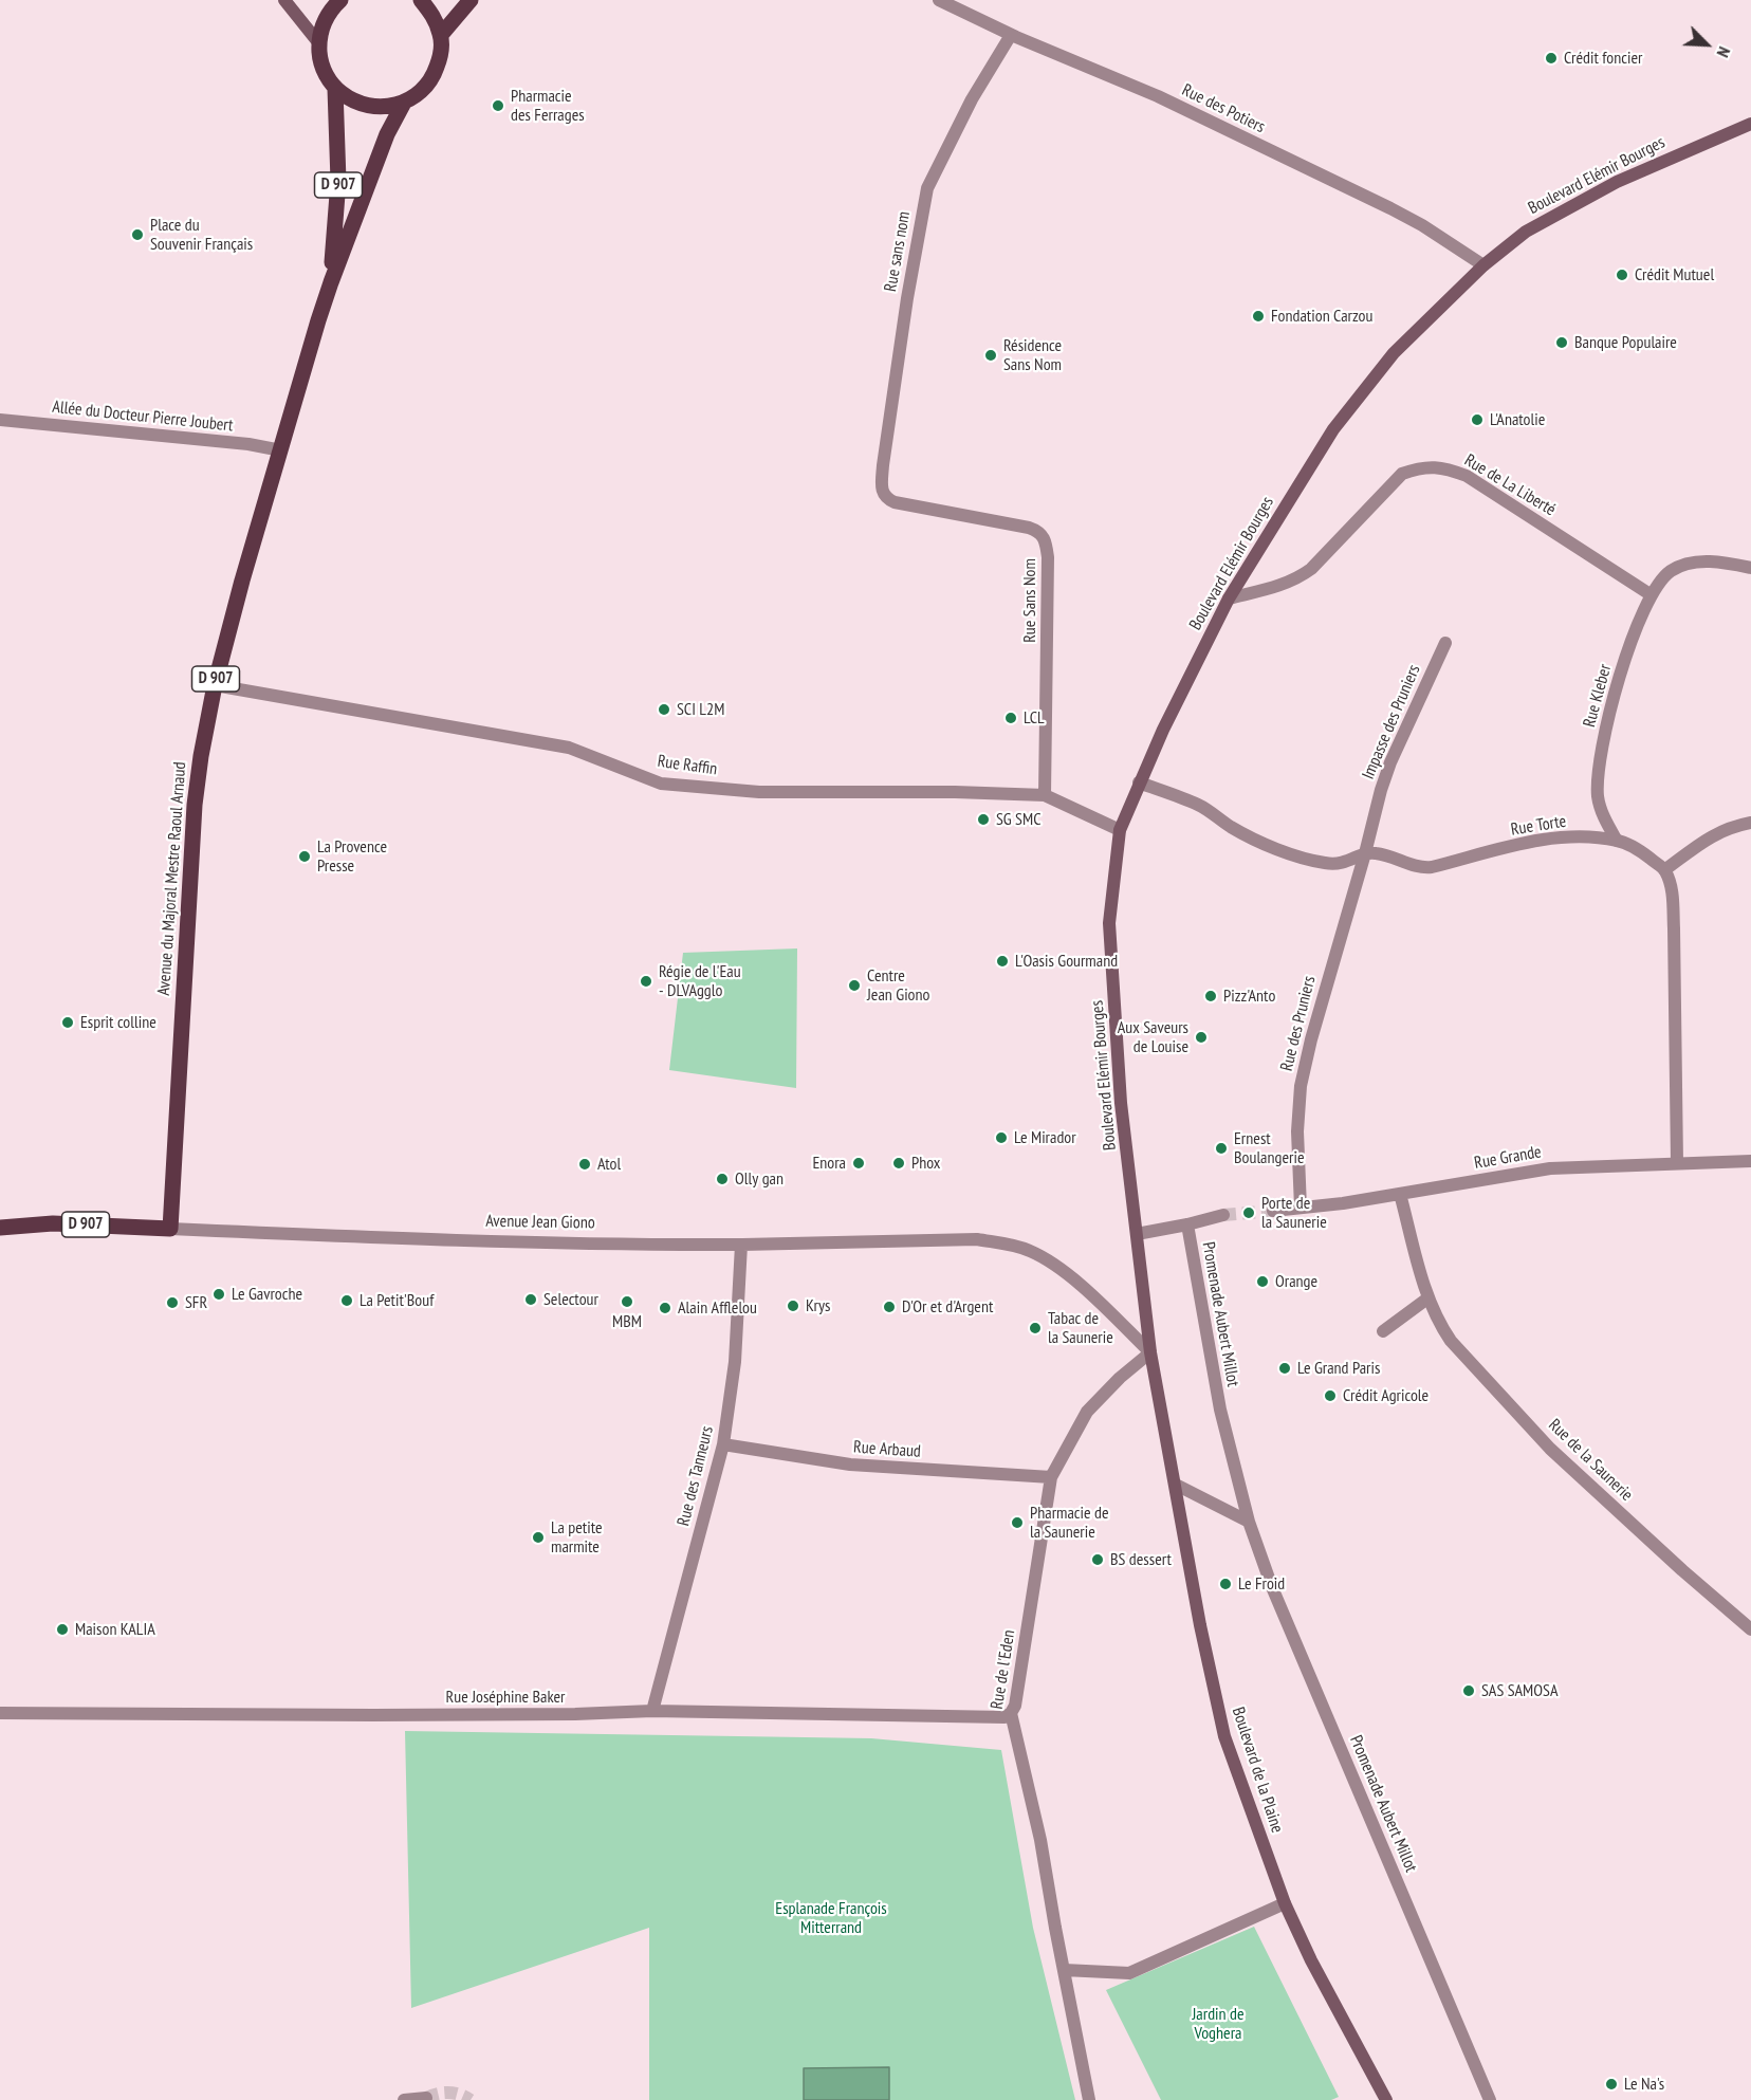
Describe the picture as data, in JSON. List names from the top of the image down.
{
  "streets": {
    "main road": ["D 907", "Avenue du Majoral Mestre Raoul Arnaud", "Avenue Jean Giono"],
    "street": [
      "Rue des Potiers",
      "Boulevard Elémir Bourges",
      "Rue sans nom",
      "Allée du Docteur Pierre Joubert",
      "Rue de La Liberté",
      "Rue Sans Nom",
      "Rue Kleber",
      "Impasse des Pruniers",
      "Rue Raffin",
      "Rue Torte",
      "Rue des Pruniers",
      "Rue Grande",
      "Promenade Aubert Millot",
      "Rue Arbaud",
      "Rue de la Saunerie",
      "Rue des Tanneurs",
      "Rue de l'Eden",
      "Rue Joséphine Baker",
      "Boulevard de la Plaine"
    ]
  },
  "crossings": [
    ["Rue des Potiers", "Boulevard Elémir Bourges"],
    ["Rue des Potiers", "Rue sans nom"],
    ["Boulevard Elémir Bourges", "Rue de La Liberté"],
    ["Boulevard Elémir Bourges", "Rue Raffin"],
    ["Boulevard Elémir Bourges", "Boulevard de la Plaine"],
    ["Rue sans nom", "Rue Sans Nom"],
    ["Allée du Docteur Pierre Joubert", "Avenue du Majoral Mestre Raoul Arnaud"],
    ["Rue de La Liberté", "Rue Kleber"],
    ["Rue Sans Nom", "Rue Raffin"],
    ["Rue Kleber", "Rue Torte"],
    ["Impasse des Pruniers", "Rue Torte"],
    ["Impasse des Pruniers", "Rue des Pruniers"],
    ["Rue Raffin", "Avenue du Majoral Mestre Raoul Arnaud"],
    ["Rue Torte", "Rue des Pruniers"],
    ["Avenue du Majoral Mestre Raoul Arnaud", "Avenue Jean Giono"],
    ["Rue des Pruniers", "Rue Grande"],
    ["Rue Grande", "Rue de la Saunerie"],
    ["Avenue Jean Giono", "Rue des Tanneurs"],
    ["Avenue Jean Giono", "Rue de l'Eden"],
    ["Avenue Jean Giono", "Boulevard de la Plaine"],
    ["Rue Arbaud", "Rue des Tanneurs"],
    ["Rue Arbaud", "Rue de l'Eden"],
    ["Rue des Tanneurs", "Rue Joséphine Baker"],
    ["Rue de l'Eden", "Rue Joséphine Baker"],
    ["Rue de l'Eden", "Boulevard de la Plaine"]
  ],
  "parks": ["Esplanade François Mitterrand", "Jardin de Voghera"],
  "places": [
    "Crédit foncier",
    "Pharmacie des Ferrages",
    "Place du Souvenir Français",
    "Crédit Mutuel",
    "Fondation Carzou",
    "Banque Populaire",
    "Résidence Sans Nom",
    "L'Anatolie",
    "SCI L2M",
    "LCL",
    "SG SMC",
    "La Provence Presse",
    "L'Oasis Gourmand",
    "Régie de l'Eau - DLVAgglo",
    "Centre Jean Giono",
    "Pizz'Anto",
    "Esprit colline",
    "Aux Saveurs de Louise",
    "Le Mirador",
    "Ernest Boulangerie",
    "Enora",
    "Phox",
    "Atol",
    "Olly gan",
    "Porte de la Saunerie",
    "Orange",
    "Le Gavroche",
    "Selectour",
    "La Petit'Bouf",
    "MBM",
    "SFR",
    "Krys",
    "D'Or et d'Argent",
    "Alain Afflelou",
    "Tabac de la Saunerie",
    "Le Grand Paris",
    "Crédit Agricole",
    "Pharmacie de la Saunerie",
    "La petite marmite",
    "BS dessert",
    "Le Froid",
    "Maison KALIA",
    "SAS SAMOSA",
    "Le Na's"
  ],
  "north": "bottom right"
}
